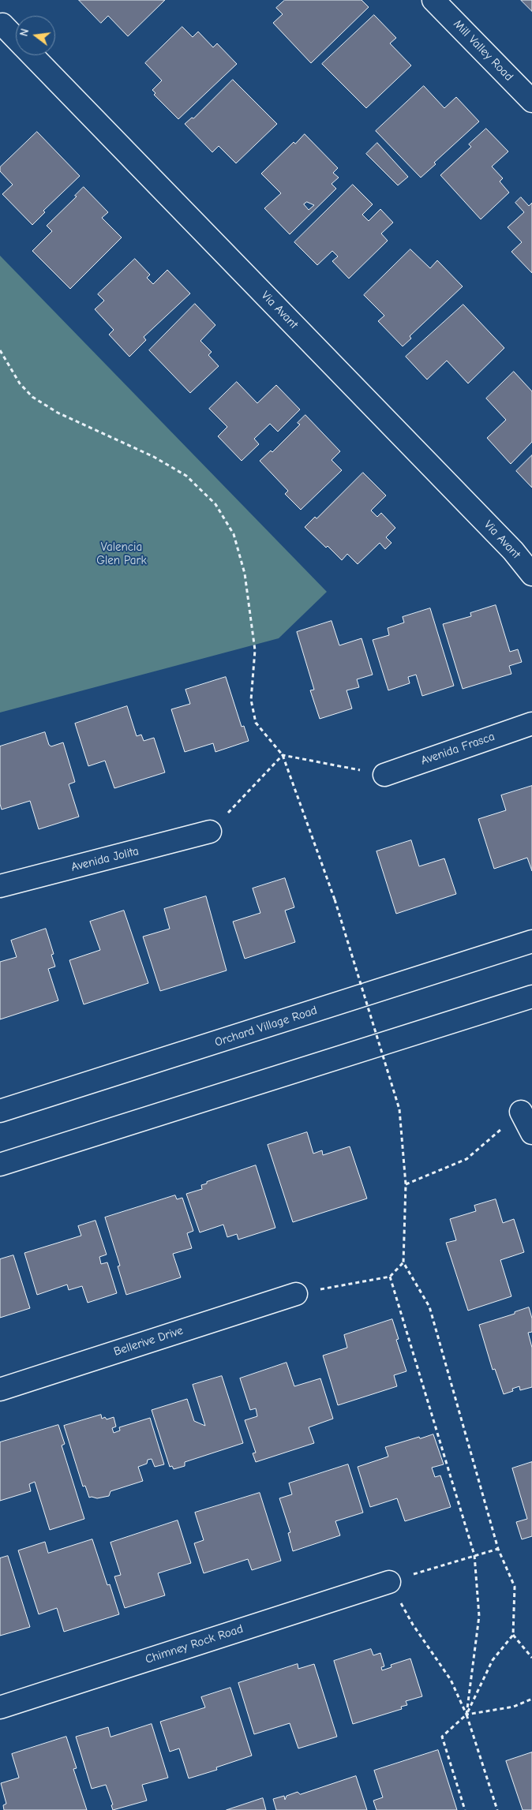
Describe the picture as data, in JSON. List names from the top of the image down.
{
  "streets": {
    "street": [
      "Mill Valley Road",
      "Via Avant",
      "Avenida Frasca",
      "Avenida Jolita",
      "Orchard Village Road",
      "Bellerive Drive",
      "Chimney Rock Road"
    ]
  },
  "parks": ["Valencia Glen Park"],
  "north": "left"
}
